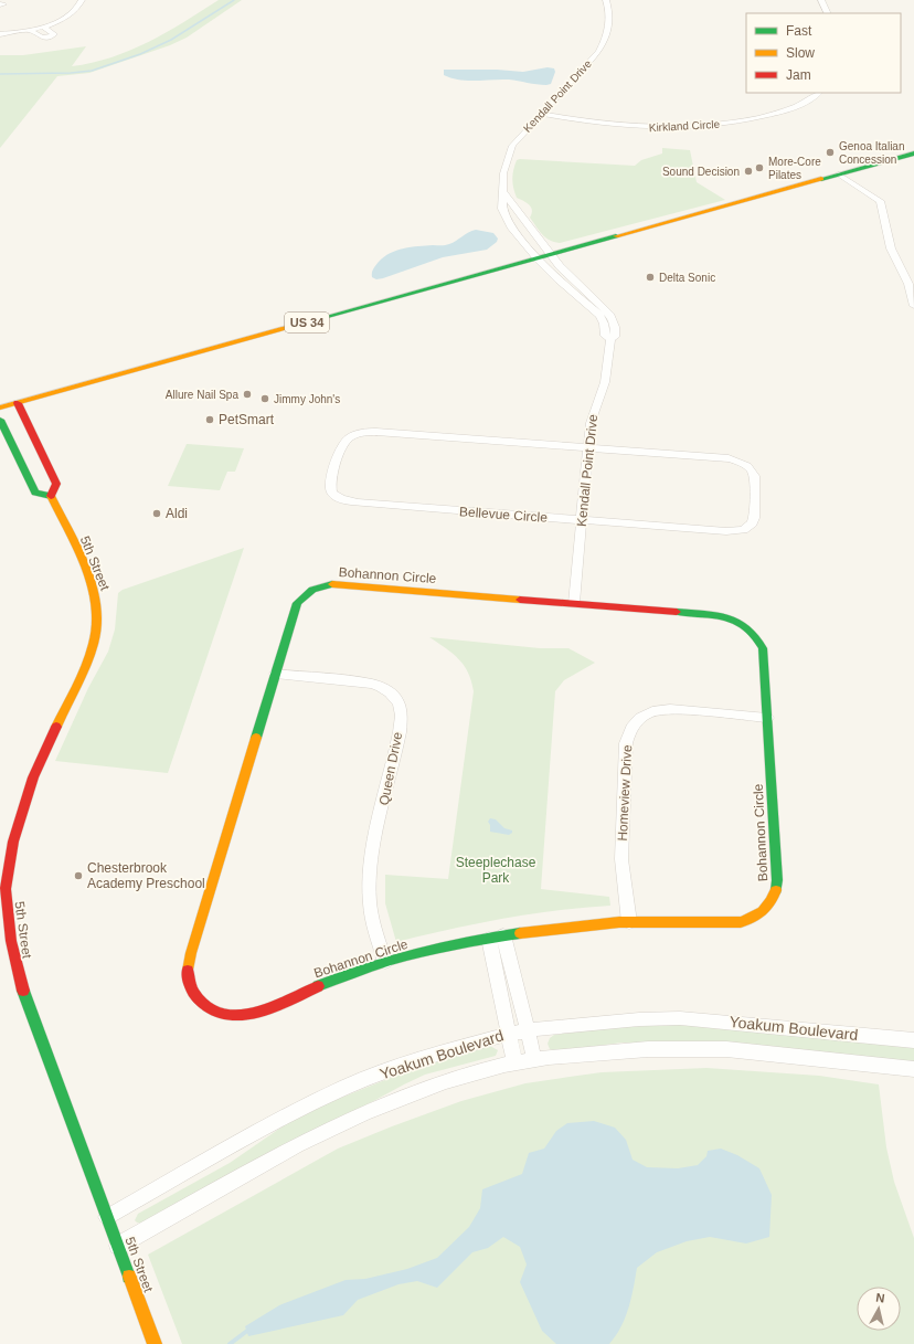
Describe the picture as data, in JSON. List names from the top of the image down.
{
  "streets": {
    "street": [
      "Kendall Point Drive",
      "Kirkland Circle",
      "US 34",
      "Bellevue Circle",
      "5th Street",
      "Bohannon Circle",
      "Queen Drive",
      "Homeview Drive",
      "Yoakum Boulevard"
    ]
  },
  "crossings": [
    ["Kendall Point Drive", "Kirkland Circle"],
    ["Kendall Point Drive", "US 34"],
    ["Kendall Point Drive", "Bellevue Circle"],
    ["Kendall Point Drive", "Bohannon Circle"],
    ["5th Street", "Yoakum Boulevard"],
    ["Bohannon Circle", "Queen Drive"],
    ["Bohannon Circle", "Homeview Drive"]
  ],
  "parks": ["Steeplechase Park"],
  "places": [
    "Genoa Italian Concession",
    "More-Core Pilates",
    "Sound Decision",
    "Delta Sonic",
    "Allure Nail Spa",
    "Jimmy John's",
    "PetSmart",
    "Aldi",
    "Chesterbrook Academy Preschool"
  ],
  "legend": ["Fast", "Slow", "Jam"],
  "north": "top"
}
